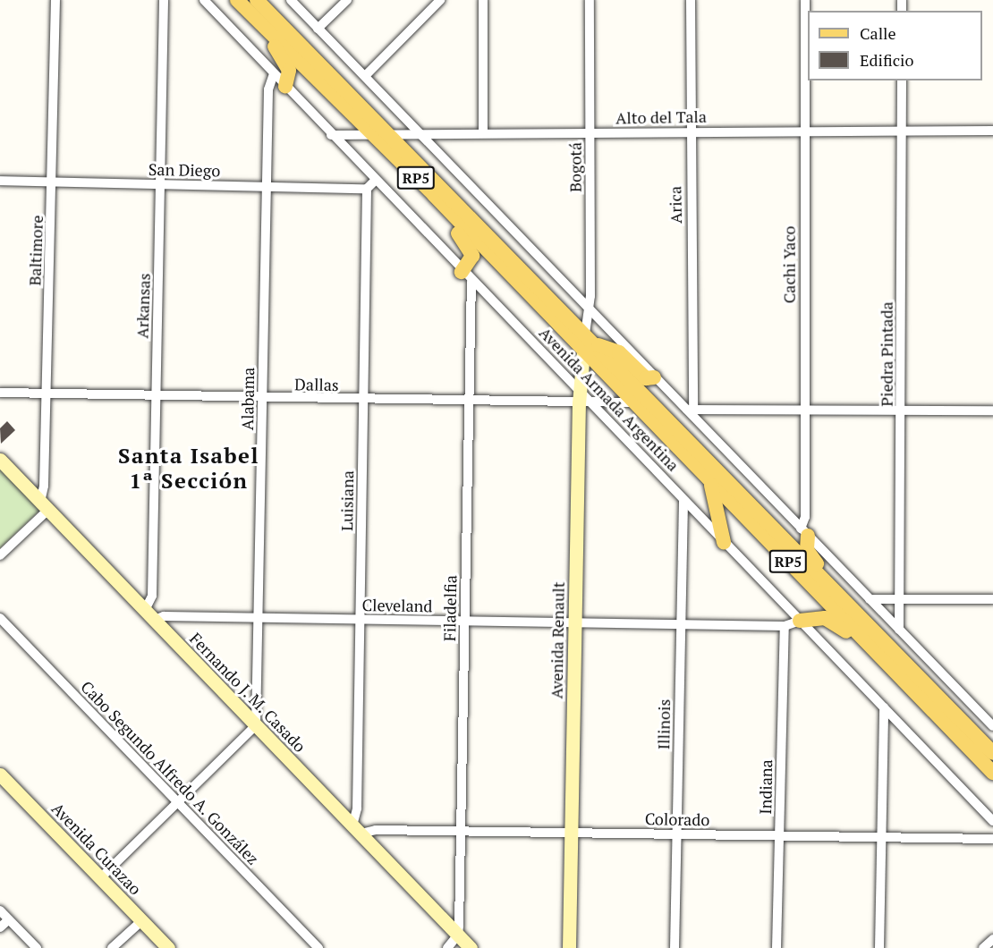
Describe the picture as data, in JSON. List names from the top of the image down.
{
  "streets": {
    "main road": ["RP5", "Avenida Armada Argentina"],
    "street": [
      "Alto del Tala",
      "Bogotá",
      "San Diego",
      "Arica",
      "Baltimore",
      "Cachi Yaco",
      "Arkansas",
      "Piedra Pintada",
      "Dallas",
      "Alabama",
      "Luisiana",
      "Cleveland",
      "Filadelfia",
      "Avenida Renault",
      "Fernando J. M. Casado",
      "Illinois",
      "Cabo Segundo Alfredo A. González",
      "Indiana",
      "Colorado",
      "Avenida Curazao"
    ]
  },
  "crossings": [
    ["Alto del Tala", "Bogotá"],
    ["Alto del Tala", "Arica"],
    ["Alto del Tala", "Cachi Yaco"],
    ["Alto del Tala", "Piedra Pintada"],
    ["Alto del Tala", "Avenida Armada Argentina"],
    ["Bogotá", "Avenida Armada Argentina"],
    ["San Diego", "Baltimore"],
    ["San Diego", "Arkansas"],
    ["San Diego", "Alabama"],
    ["San Diego", "Luisiana"],
    ["Baltimore", "Dallas"],
    ["Baltimore", "Fernando J. M. Casado"],
    ["Arkansas", "Dallas"],
    ["Arkansas", "Cleveland"],
    ["Arkansas", "Fernando J. M. Casado"],
    ["Dallas", "Alabama"],
    ["Dallas", "Avenida Armada Argentina"],
    ["Dallas", "Luisiana"],
    ["Dallas", "Filadelfia"],
    ["Dallas", "Avenida Renault"],
    ["Alabama", "Avenida Armada Argentina"],
    ["Alabama", "Cleveland"],
    ["Alabama", "Fernando J. M. Casado"],
    ["Avenida Armada Argentina", "Cleveland"],
    ["Avenida Armada Argentina", "Filadelfia"],
    ["Avenida Armada Argentina", "Avenida Renault"],
    ["Avenida Armada Argentina", "Illinois"],
    ["Luisiana", "Cleveland"],
    ["Luisiana", "Fernando J. M. Casado"],
    ["Luisiana", "Colorado"],
    ["Cleveland", "Filadelfia"],
    ["Cleveland", "Avenida Renault"],
    ["Cleveland", "Fernando J. M. Casado"],
    ["Cleveland", "Illinois"],
    ["Cleveland", "Indiana"],
    ["Filadelfia", "Fernando J. M. Casado"],
    ["Filadelfia", "Colorado"],
    ["Avenida Renault", "Colorado"],
    ["Fernando J. M. Casado", "Colorado"],
    ["Illinois", "Colorado"],
    ["Indiana", "Colorado"]
  ],
  "districts": ["Santa Isabel 1ª Sección"],
  "legend": ["Calle", "Edificio"]
}
